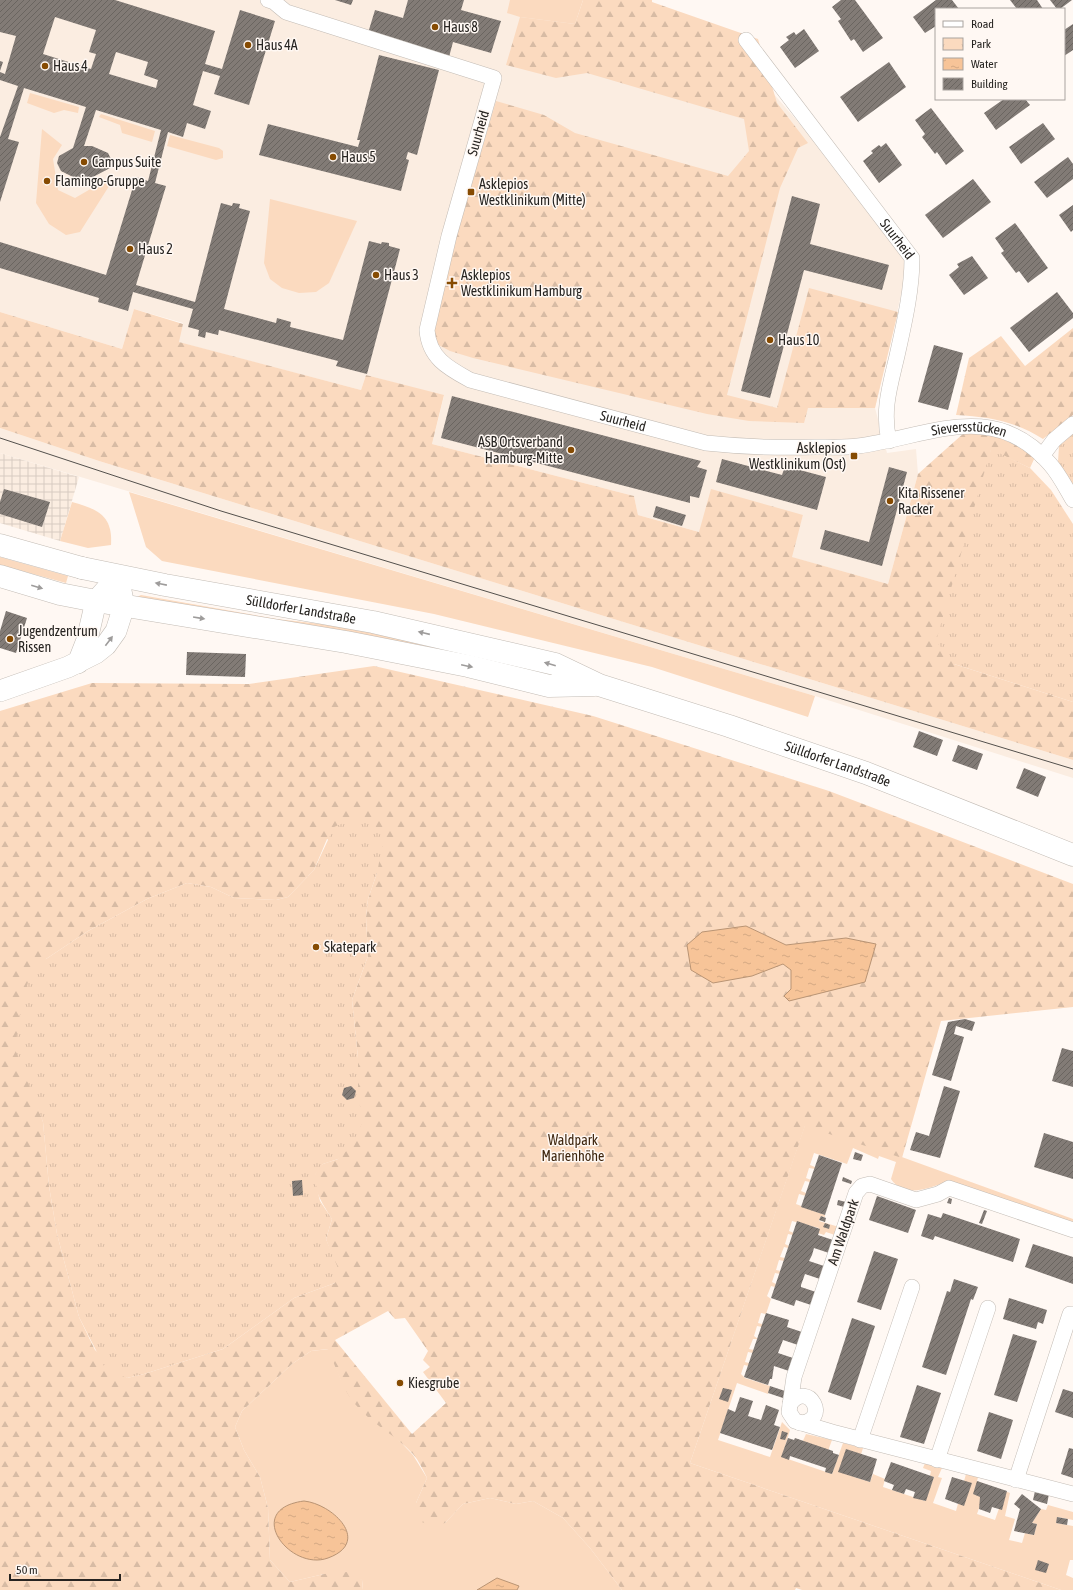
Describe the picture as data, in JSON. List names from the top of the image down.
{
  "streets": {
    "main road": ["Sülldorfer Landstraße"],
    "street": ["Suurheid", "Sieversstücken", "Am Waldpark"]
  },
  "crossings": [
    ["Suurheid", "Sieversstücken"]
  ],
  "parks": ["Waldpark Marienhöhe"],
  "places": {
    "other": [
      "Haus 8",
      "Haus 4A",
      "Haus 4",
      "Haus 5",
      "Campus Suite",
      "Flamingo-Gruppe",
      "Haus 2",
      "Haus 3",
      "Haus 10",
      "ASB Ortsverband Hamburg-Mitte",
      "Kita Rissener Racker",
      "Jugendzentrum Rissen",
      "Skatepark",
      "Kiesgrube"
    ],
    "transit": ["Asklepios Westklinikum (Mitte)", "Asklepios Westklinikum (Ost)"],
    "health": ["Asklepios Westklinikum Hamburg"]
  },
  "legend": [
    "Road",
    "Park",
    "Water",
    "Building"
  ],
  "scale_bar": "50 m"
}
